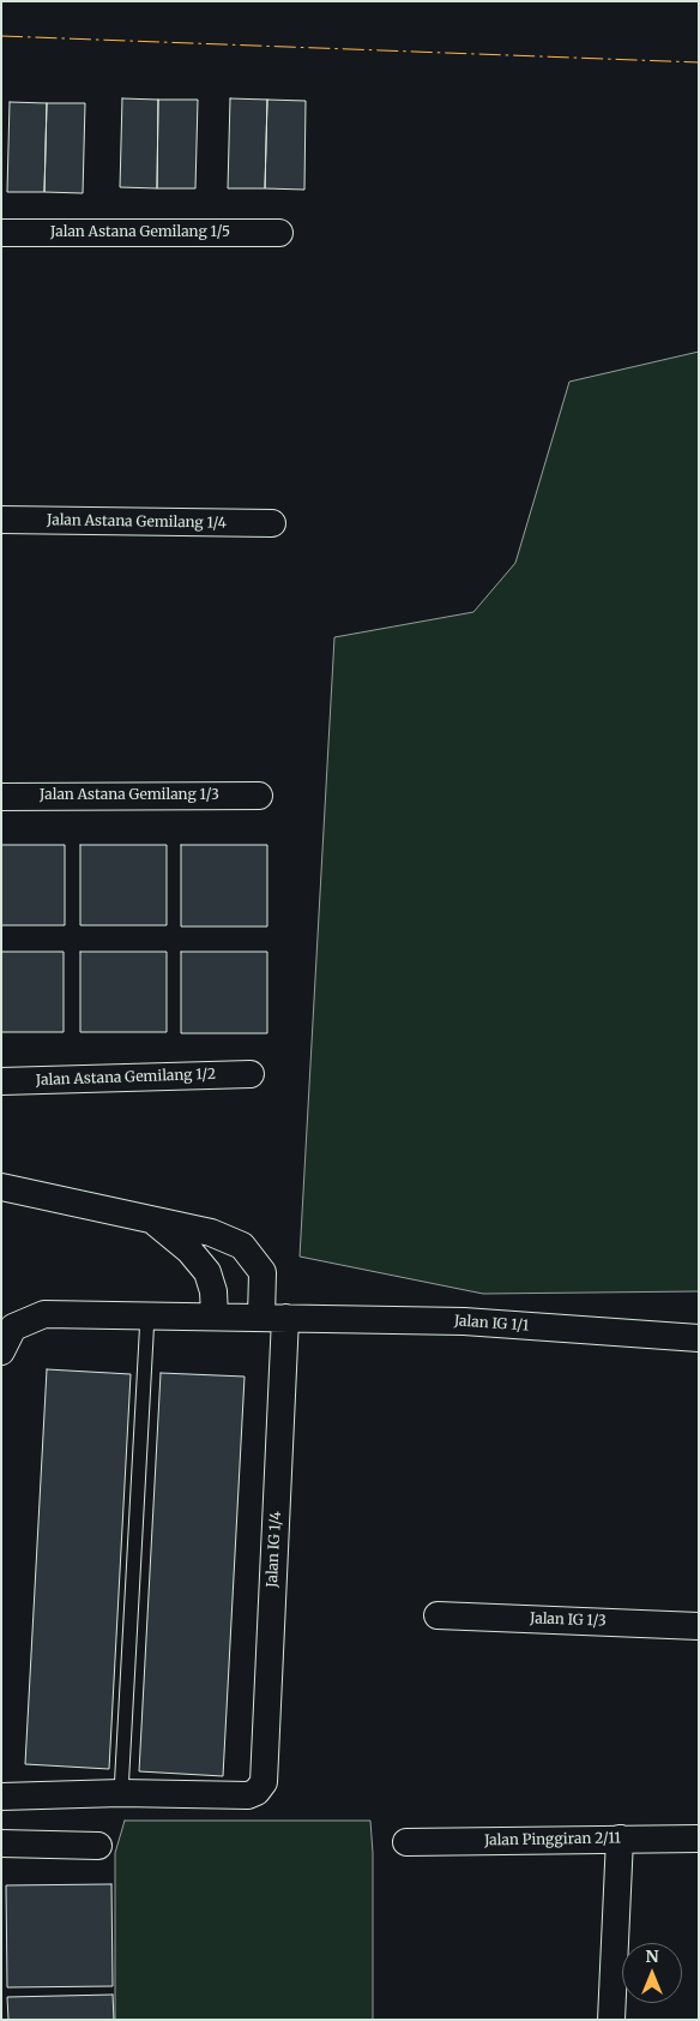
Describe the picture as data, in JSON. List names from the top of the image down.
{
  "streets": {
    "street": [
      "Jalan Astana Gemilang 1/5",
      "Jalan Astana Gemilang 1/4",
      "Jalan Astana Gemilang 1/3",
      "Jalan Astana Gemilang 1/2",
      "Jalan IG 1/1",
      "Jalan IG 1/4",
      "Jalan IG 1/3",
      "Jalan Pinggiran 2/11"
    ]
  },
  "crossings": [
    ["Jalan IG 1/1", "Jalan IG 1/4"]
  ],
  "north": "top"
}
